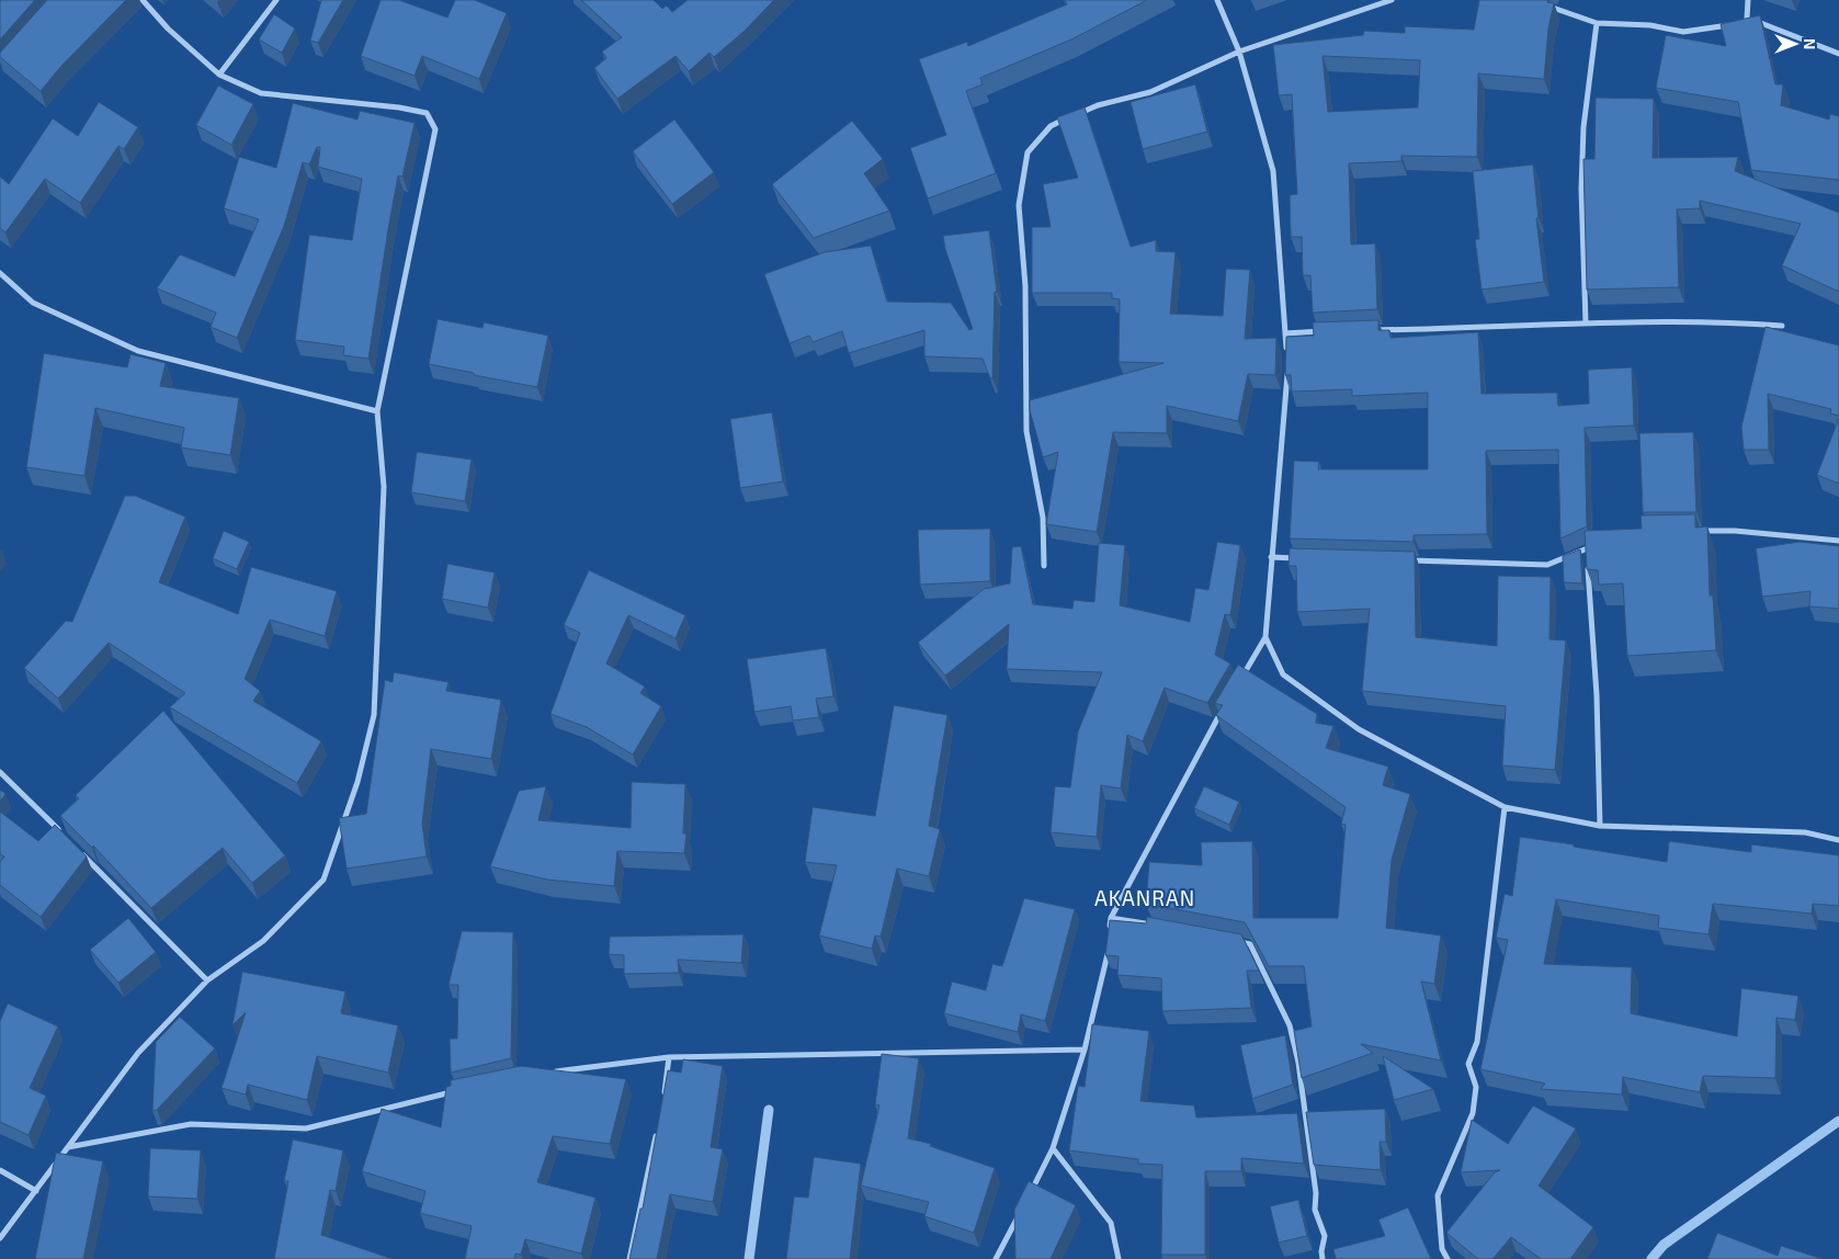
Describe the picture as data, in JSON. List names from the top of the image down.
{
  "districts": ["AKANRAN"],
  "north": "right"
}
